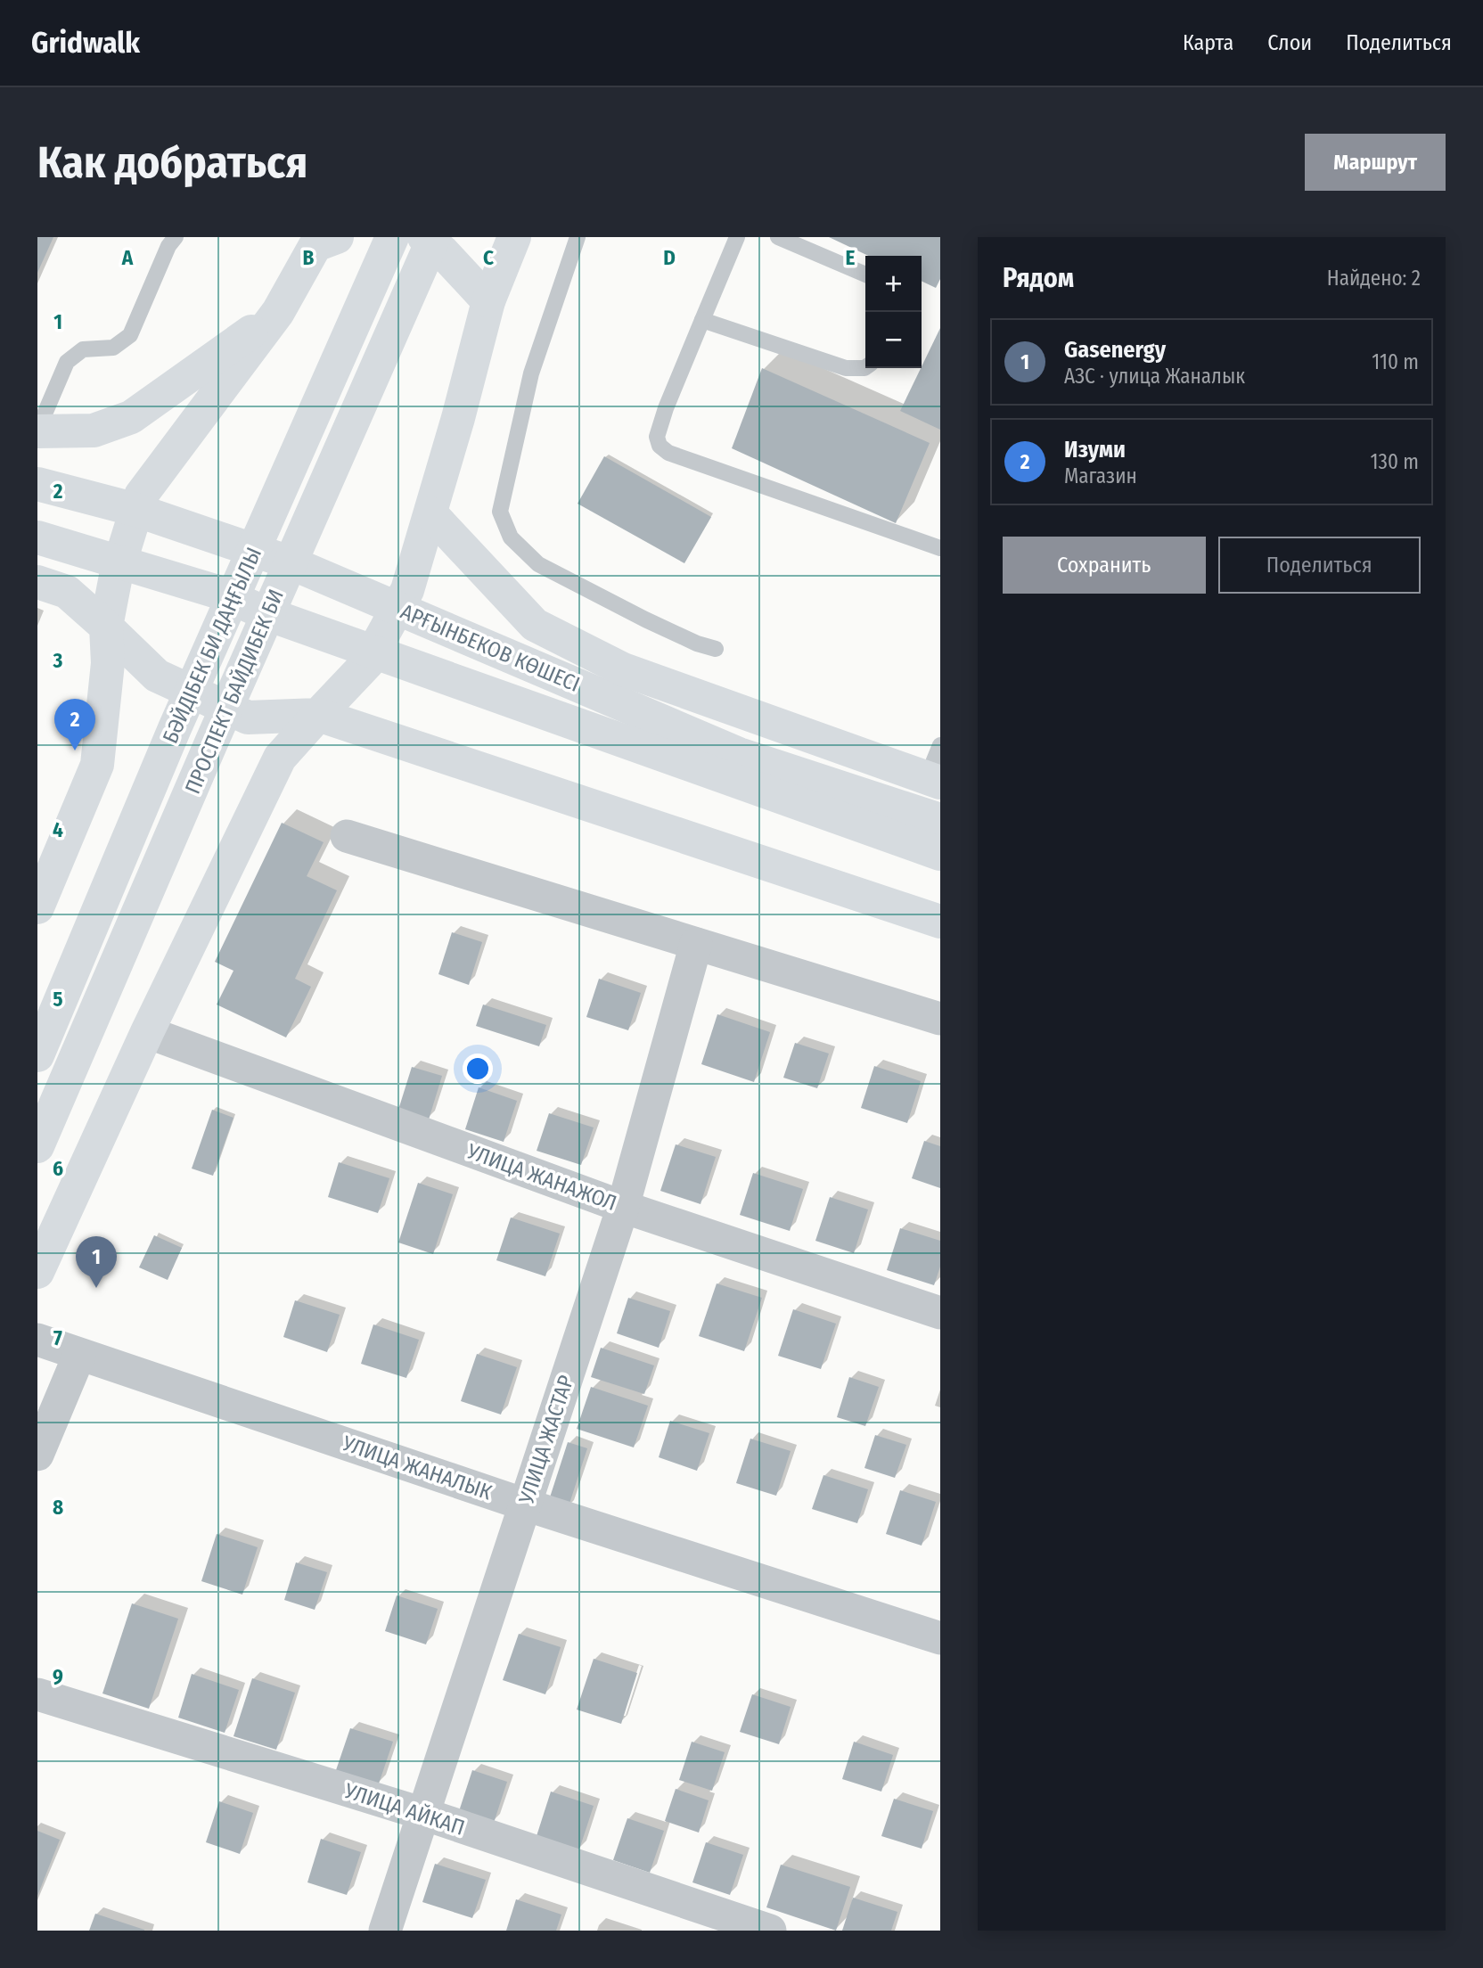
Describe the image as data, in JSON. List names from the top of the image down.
{
  "streets": {
    "main road": ["БӘЙДІБЕК БИ ДАҢҒЫЛЫ", "АРҒЫНБЕКОВ КӨШЕСІ", "ПРОСПЕКТ БАЙДИБЕК БИ"],
    "street": [
      "УЛИЦА ЖАНАЖОЛ",
      "УЛИЦА ЖАСТАР",
      "УЛИЦА ЖАНАЛЫК",
      "УЛИЦА АЙКАП"
    ]
  },
  "crossings": [
    ["УЛИЦА ЖАНАЖОЛ", "УЛИЦА ЖАСТАР"],
    ["УЛИЦА ЖАСТАР", "УЛИЦА ЖАНАЛЫК"],
    ["УЛИЦА ЖАСТАР", "УЛИЦА АЙКАП"]
  ],
  "page": {
    "header": "Gridwalk",
    "nav": ["Карта", "Слои", "Поделиться"],
    "buttons": [
      "Маршрут",
      ["Сохранить", "Поделиться"]
    ],
    "title": "Как добраться",
    "heading": ["Рядом", "Найдено: 2"],
    "map_buttons": ["+", "−"],
    "list": [
      {
        "mark": "1",
        "name": "Gasenergy",
        "note": "АЗС · улица Жаналык",
        "value": "110 m"
      },
      {
        "mark": "2",
        "name": "Изуми",
        "note": "Магазин",
        "value": "130 m"
      }
    ],
    "pins": ["2", "1"]
  },
  "grid": {
    "columns": [
      "A",
      "B",
      "C",
      "D",
      "E"
    ],
    "rows": [
      "1",
      "2",
      "3",
      "4",
      "5",
      "6",
      "7",
      "8",
      "9"
    ]
  }
}
